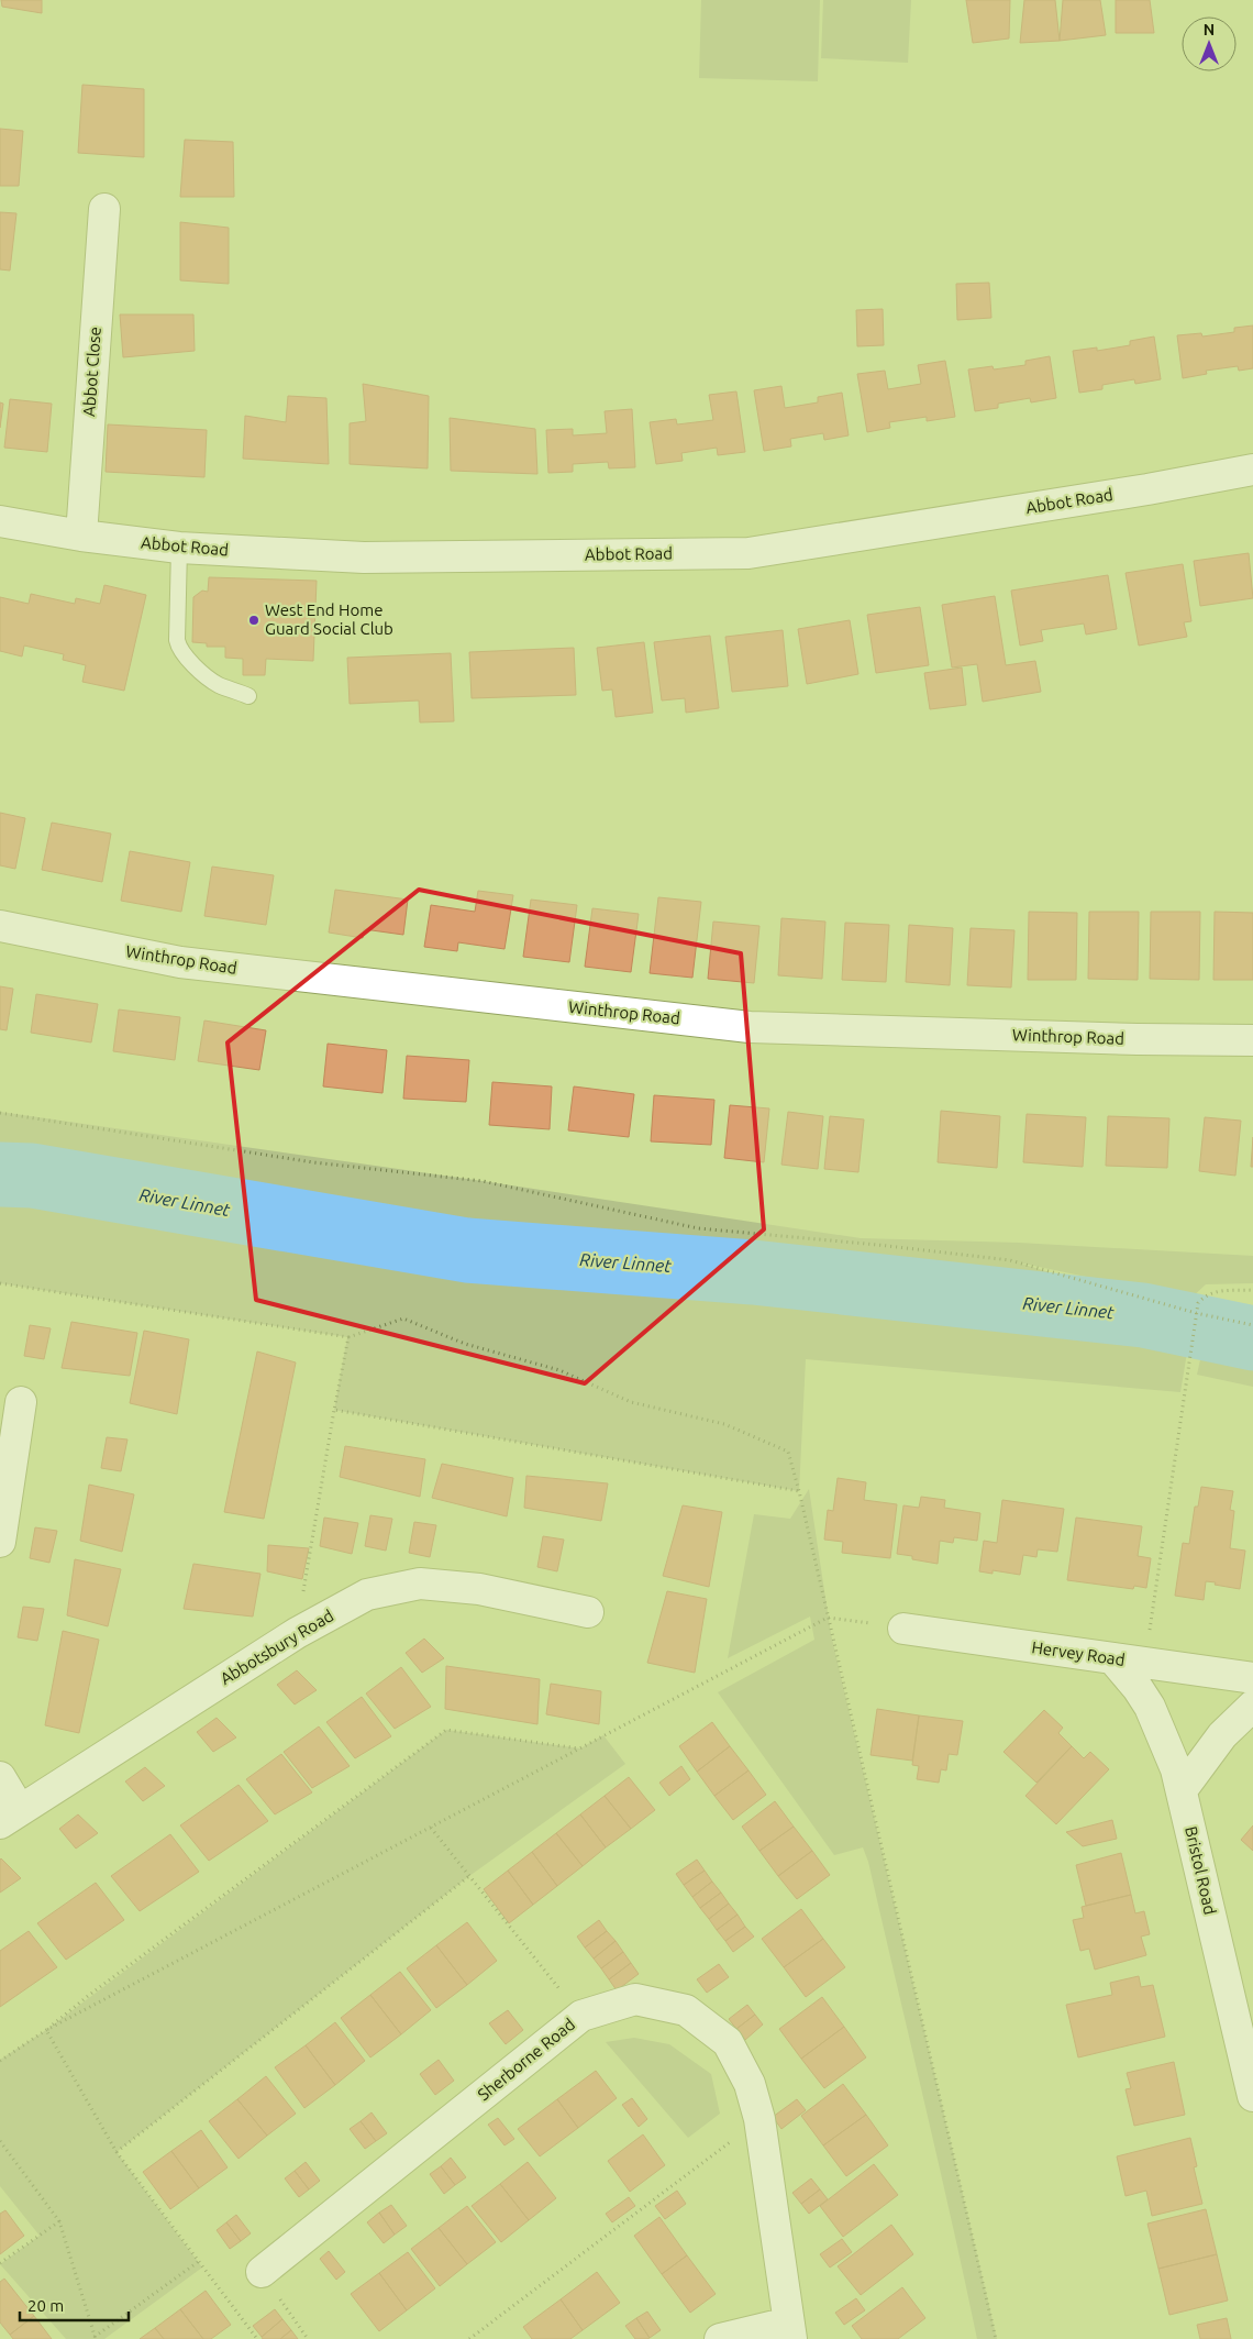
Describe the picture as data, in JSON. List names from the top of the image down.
{
  "streets": {
    "street": [
      "Abbot Close",
      "Abbot Road",
      "Winthrop Road",
      "Abbotsbury Road",
      "Hervey Road",
      "Bristol Road",
      "Sherborne Road"
    ]
  },
  "crossings": [
    ["Abbot Close", "Abbot Road"],
    ["Hervey Road", "Bristol Road"]
  ],
  "water": ["River Linnet"],
  "places": ["West End Home Guard Social Club"],
  "scale_bar": "20 m",
  "north": "top"
}
